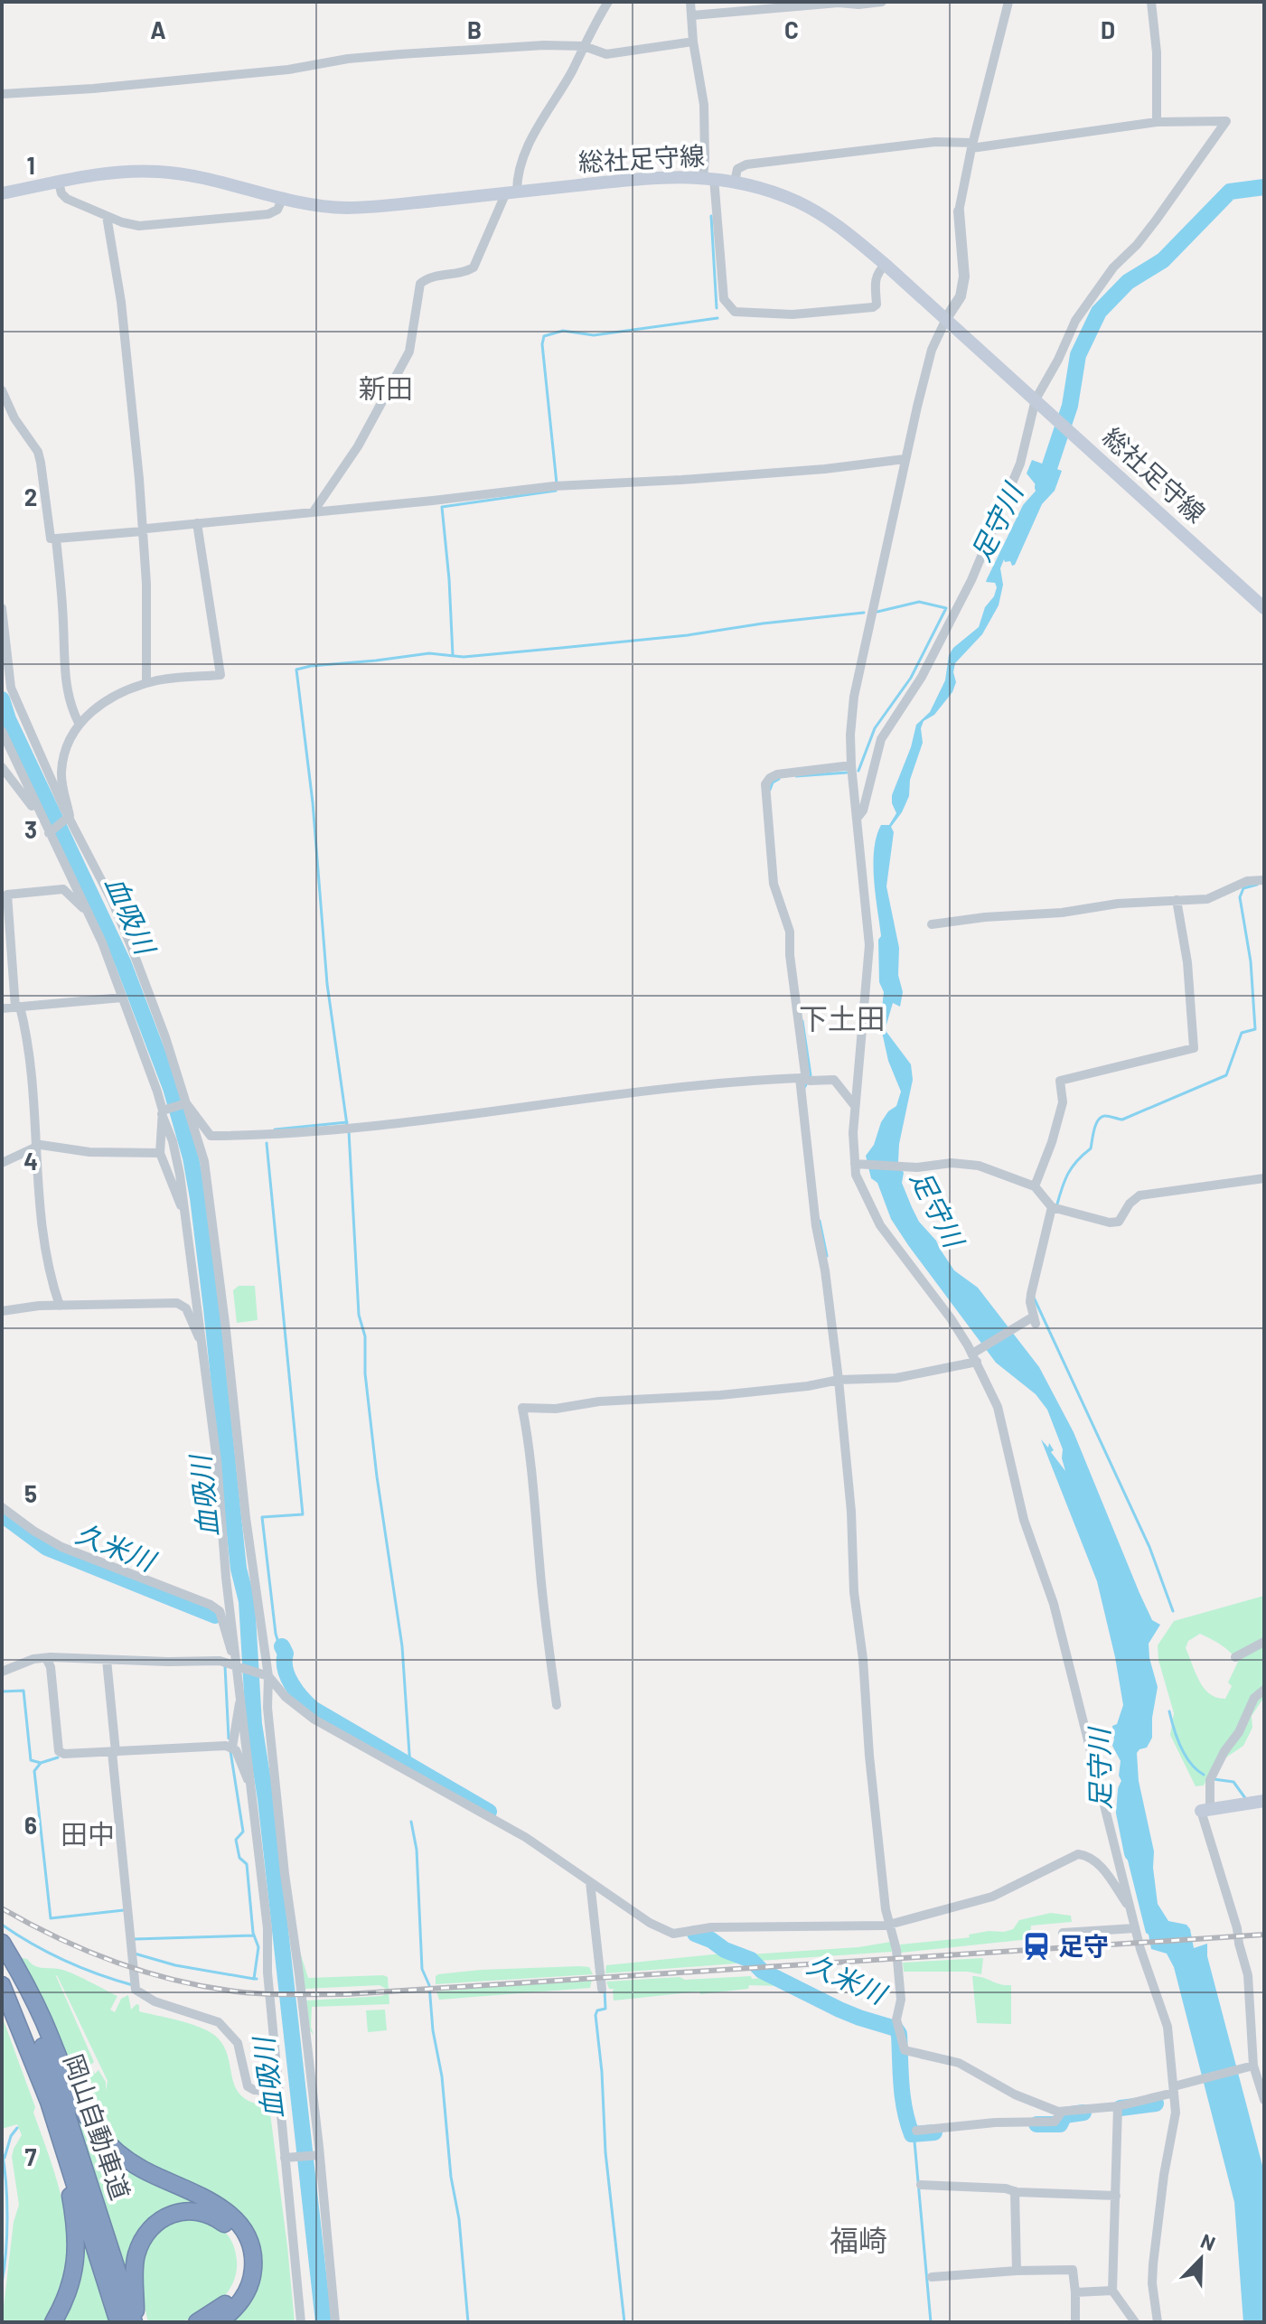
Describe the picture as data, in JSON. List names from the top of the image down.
{
  "streets": {
    "highway": ["岡山自動車道"],
    "main road": ["総社足守線"]
  },
  "districts": [
    "新田",
    "下土田",
    "田中",
    "福崎"
  ],
  "water": ["足守川", "血吸川", "久米川"],
  "places": {
    "station": ["足守"]
  },
  "north": "top right",
  "grid": {
    "columns": [
      "A",
      "B",
      "C",
      "D"
    ],
    "rows": [
      "1",
      "2",
      "3",
      "4",
      "5",
      "6",
      "7"
    ]
  }
}
